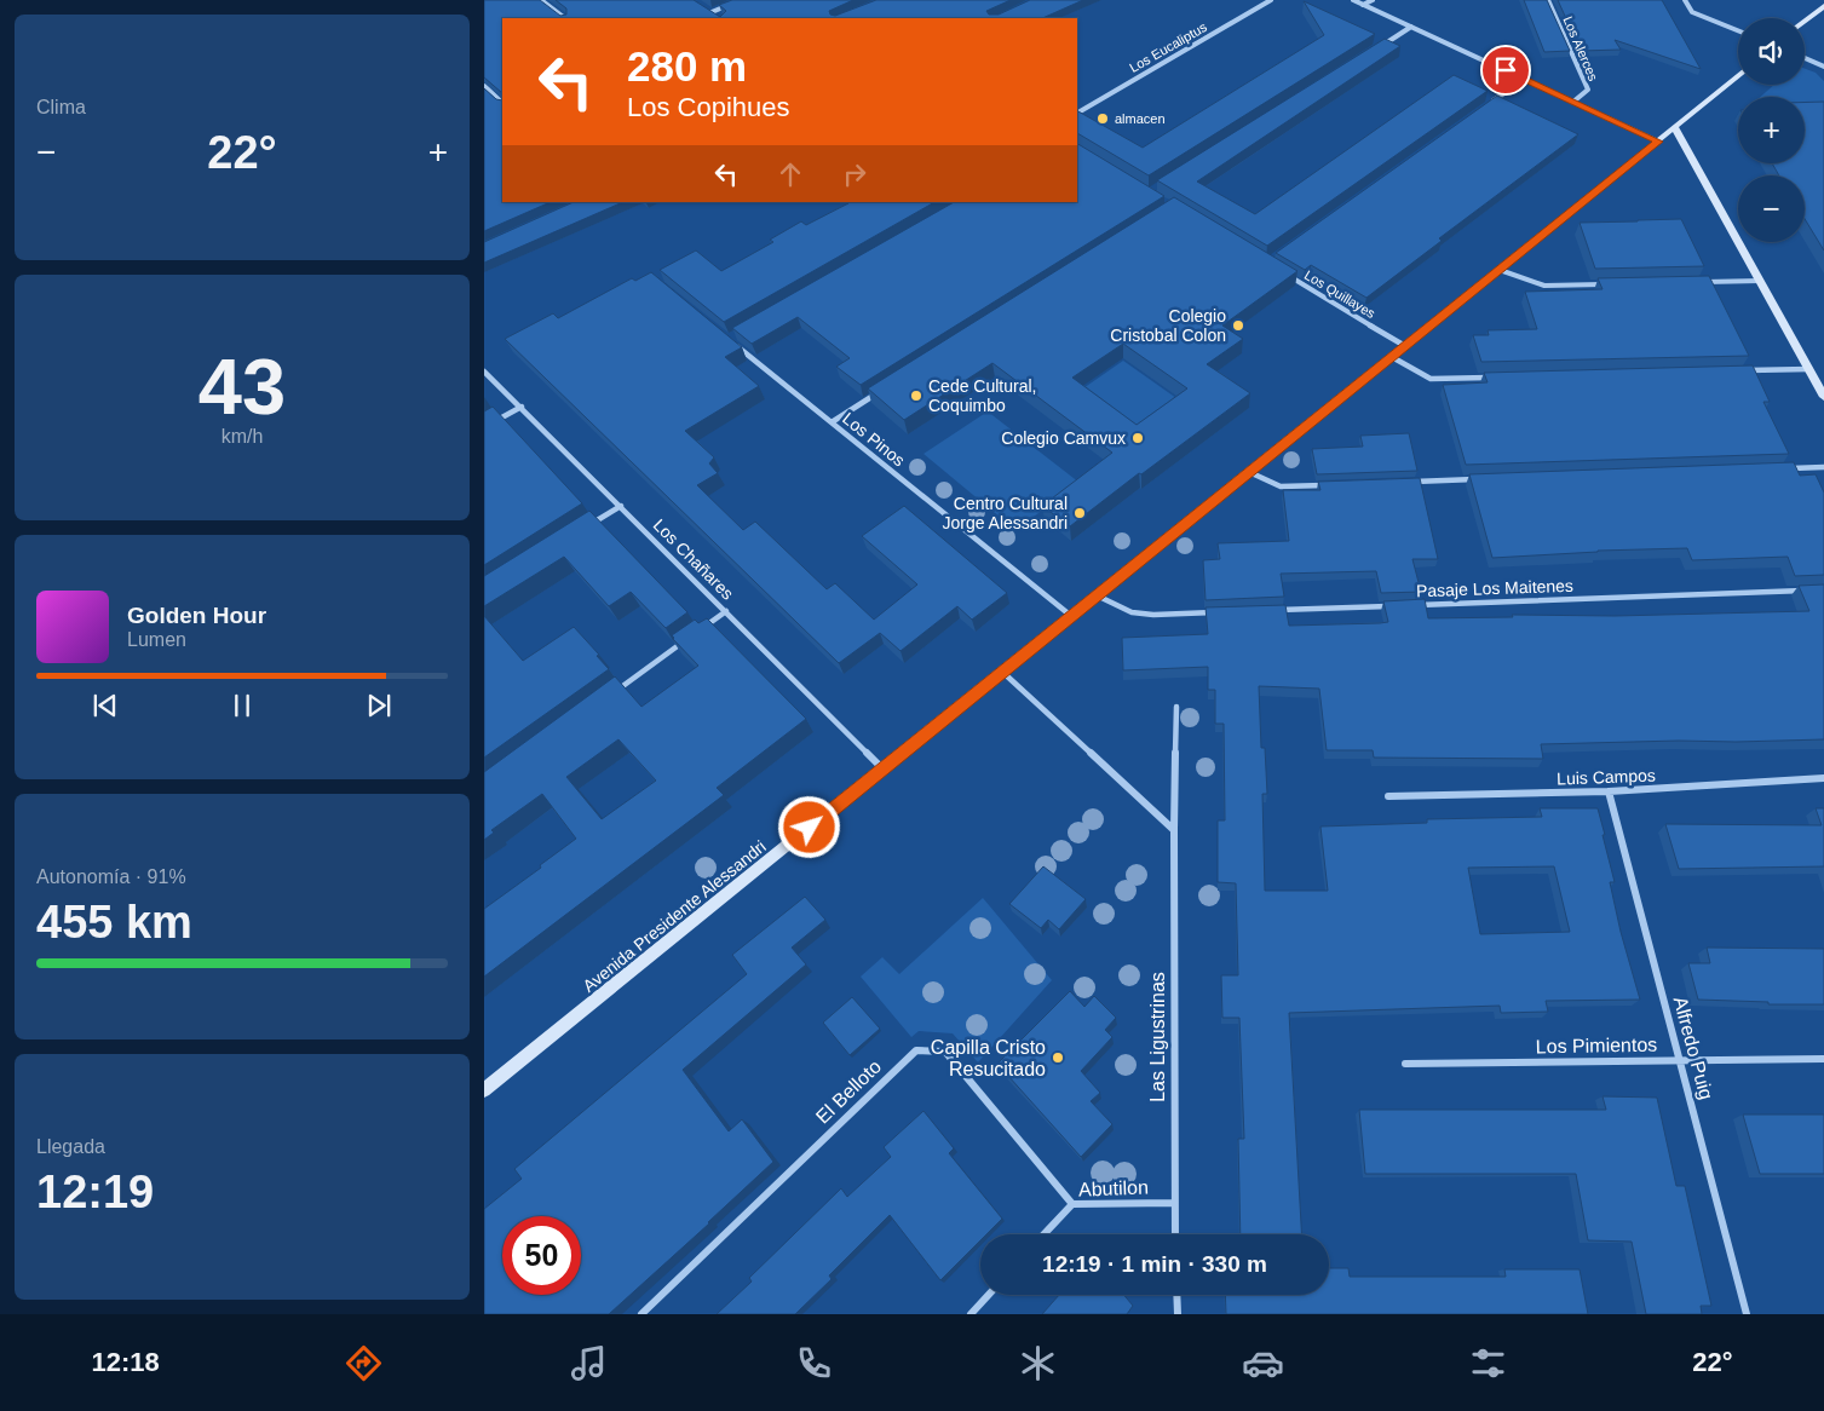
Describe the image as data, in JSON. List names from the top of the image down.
{
  "streets": {
    "main road": ["Avenida Presidente Alessandri"],
    "street": [
      "Los Eucaliptus",
      "Los Alerces",
      "Los Quillayes",
      "Los Pinos",
      "Los Chañares",
      "Pasaje Los Maitenes",
      "Luis Campos",
      "Las Ligustrinas",
      "Los Pimientos",
      "Alfredo Puig",
      "El Belloto",
      "Abutilon"
    ]
  },
  "crossings": [
    ["Los Quillayes", "Avenida Presidente Alessandri"],
    ["Los Pinos", "Avenida Presidente Alessandri"],
    ["Los Chañares", "Avenida Presidente Alessandri"],
    ["Luis Campos", "Alfredo Puig"],
    ["Las Ligustrinas", "Abutilon"],
    ["Los Pimientos", "Alfredo Puig"],
    ["El Belloto", "Abutilon"]
  ],
  "places": [
    "almacen",
    "Colegio Cristobal Colon",
    "Cede Cultural, Coquimbo",
    "Colegio Camvux",
    "Centro Cultural Jorge Alessandri",
    "Capilla Cristo Resucitado"
  ],
  "page": {
    "tile": [
      "Clima",
      ["43", "km/h"],
      ["Autonomía · 91%", "455 km"],
      ["Llegada", "12:19"]
    ],
    "map_buttons": ["+", "−"],
    "turn": ["280 m", "Los Copihues"],
    "heat": ["−", "22°", "+"],
    "song": ["Golden Hour", "Lumen"],
    "limit": "50",
    "trip": "12:19 · 1 min · 330 m",
    "tabs": ["12:18", "22°"]
  }
}
